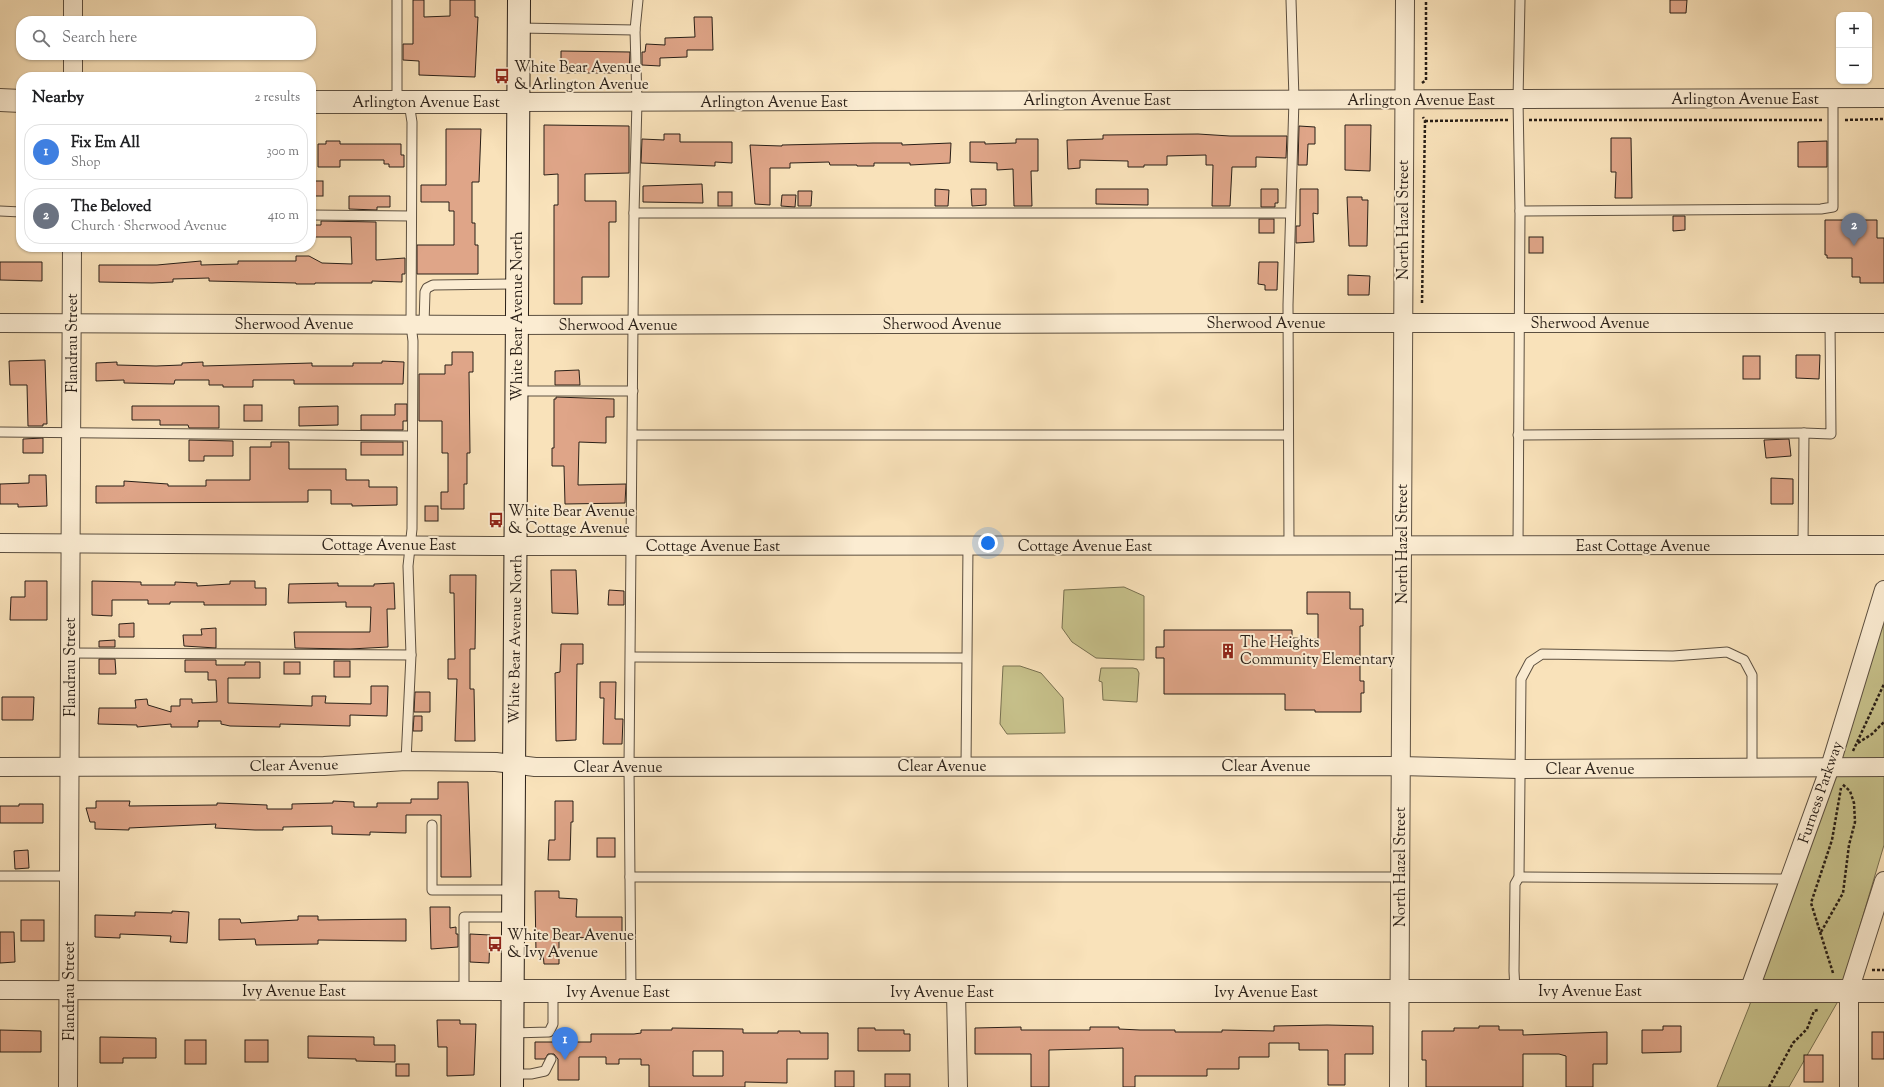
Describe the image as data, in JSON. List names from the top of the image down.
{
  "streets": {
    "street": [
      "Arlington Avenue East",
      "North Hazel Street",
      "White Bear Avenue North",
      "Sherwood Avenue",
      "Flandrau Street",
      "Cottage Avenue East",
      "East Cottage Avenue",
      "Clear Avenue",
      "Furness Parkway",
      "Ivy Avenue East"
    ]
  },
  "crossings": [
    ["Arlington Avenue East", "North Hazel Street"],
    ["Arlington Avenue East", "White Bear Avenue North"],
    ["North Hazel Street", "Sherwood Avenue"],
    ["North Hazel Street", "Cottage Avenue East"],
    ["North Hazel Street", "East Cottage Avenue"],
    ["North Hazel Street", "Clear Avenue"],
    ["North Hazel Street", "Ivy Avenue East"],
    ["White Bear Avenue North", "Sherwood Avenue"],
    ["White Bear Avenue North", "Cottage Avenue East"],
    ["White Bear Avenue North", "Clear Avenue"],
    ["White Bear Avenue North", "Ivy Avenue East"],
    ["Sherwood Avenue", "Flandrau Street"],
    ["Flandrau Street", "Cottage Avenue East"],
    ["Flandrau Street", "Clear Avenue"],
    ["Flandrau Street", "Ivy Avenue East"],
    ["Cottage Avenue East", "East Cottage Avenue"],
    ["Clear Avenue", "Furness Parkway"],
    ["Furness Parkway", "Ivy Avenue East"]
  ],
  "places": {
    "bus stop": ["White Bear Avenue & Arlington Avenue", "White Bear Avenue & Cottage Avenue", "White Bear Avenue & Ivy Avenue"],
    "building": ["The Heights Community Elementary"]
  },
  "page": {
    "map_buttons": ["+", "−"],
    "search": "Search here",
    "heading": ["Nearby", "2 results"],
    "list": [
      {
        "mark": "1",
        "name": "Fix Em All",
        "note": "Shop",
        "value": "300 m"
      },
      {
        "mark": "2",
        "name": "The Beloved",
        "note": "Church · Sherwood Avenue",
        "value": "410 m"
      }
    ],
    "pins": ["2", "1"]
  }
}
